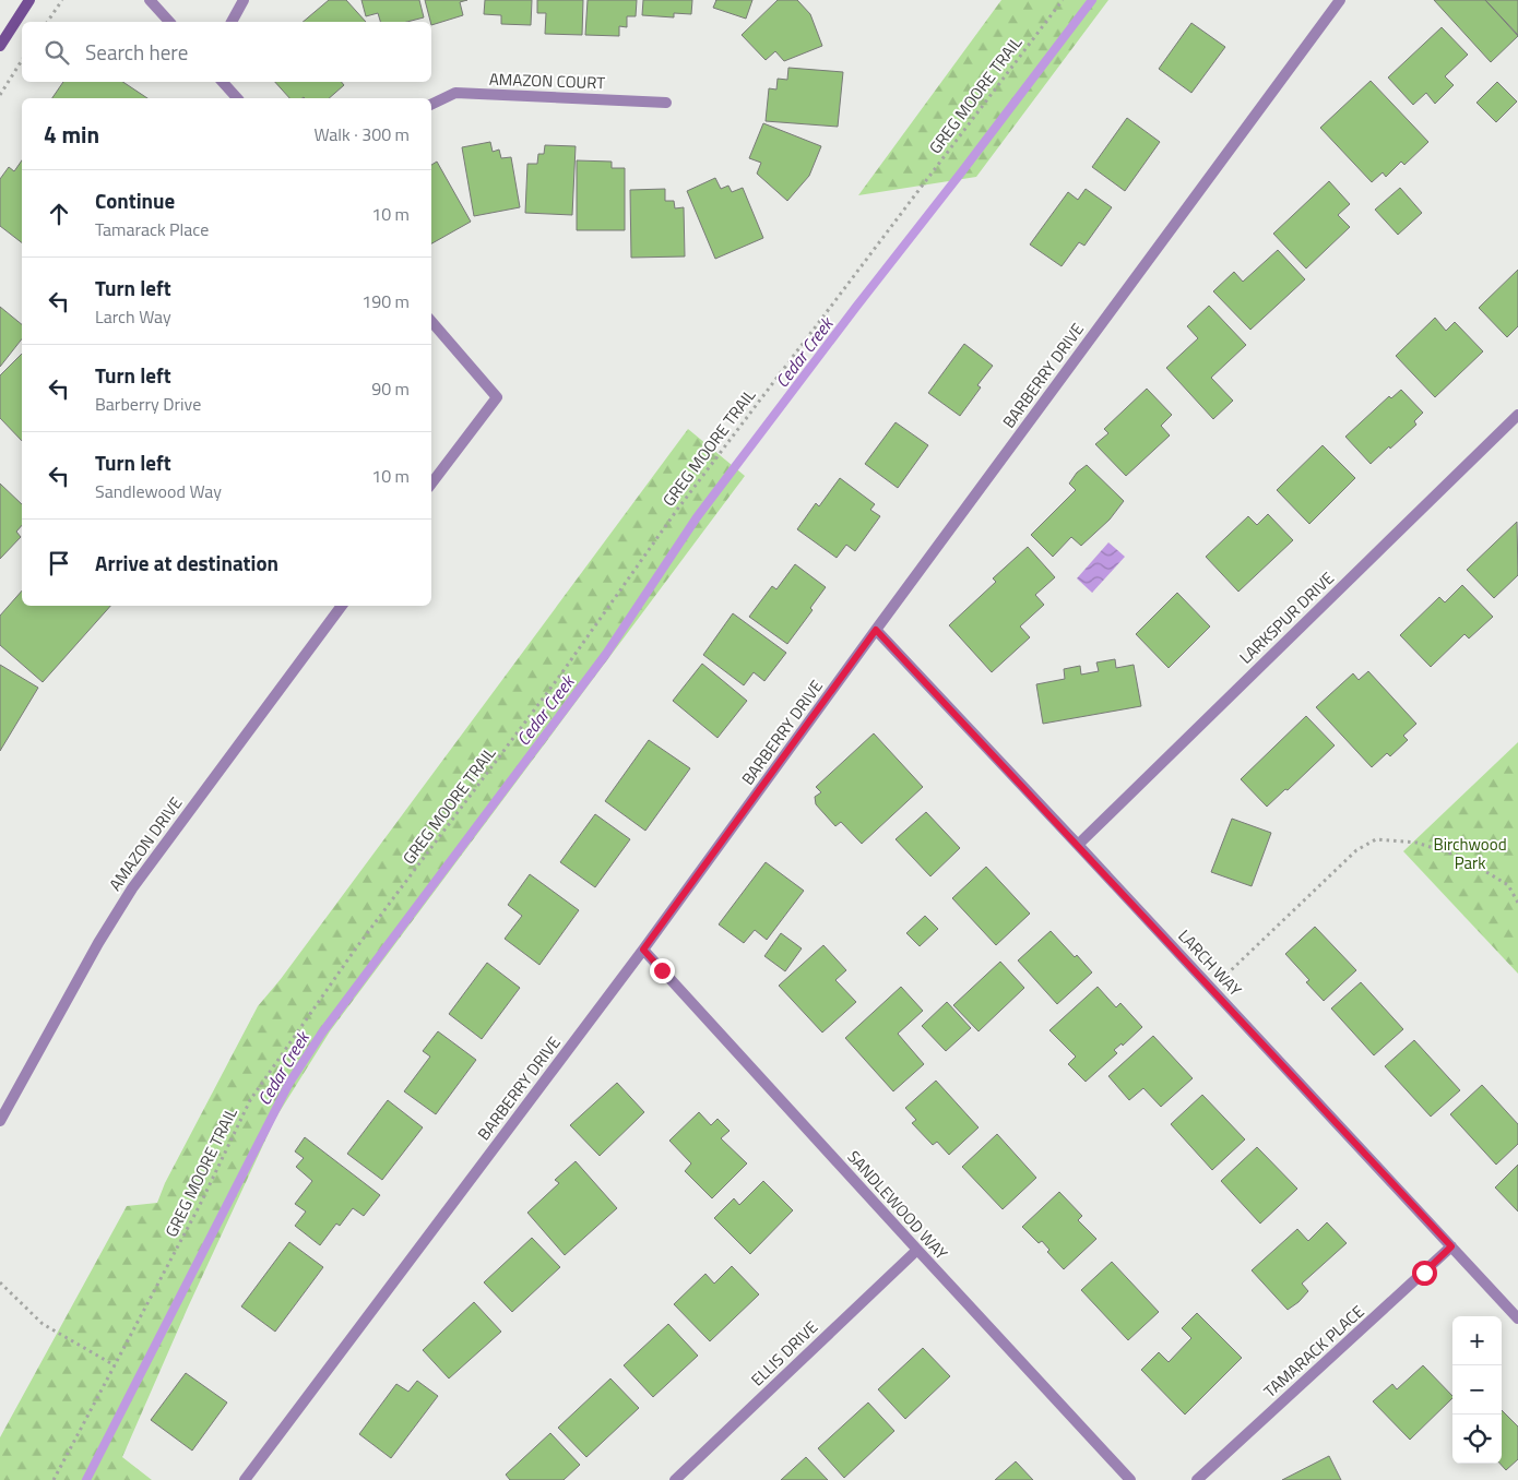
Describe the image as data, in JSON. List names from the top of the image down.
{
  "streets": {
    "street": [
      "AMAZON COURT",
      "BARBERRY DRIVE",
      "LARKSPUR DRIVE",
      "AMAZON DRIVE",
      "LARCH WAY",
      "SANDLEWOOD WAY",
      "TAMARACK PLACE",
      "ELLIS DRIVE"
    ],
    "path": ["GREG MOORE TRAIL"]
  },
  "crossings": [
    ["BARBERRY DRIVE", "LARCH WAY"],
    ["BARBERRY DRIVE", "SANDLEWOOD WAY"],
    ["LARKSPUR DRIVE", "LARCH WAY"],
    ["LARCH WAY", "TAMARACK PLACE"],
    ["SANDLEWOOD WAY", "ELLIS DRIVE"]
  ],
  "water": ["Cedar Creek"],
  "parks": ["Birchwood Park"],
  "page": {
    "search": "Search here",
    "heading": ["4 min", "Walk · 300 m"],
    "list": [
      ["Continue", "Tamarack Place", "10 m"],
      ["Turn left", "Larch Way", "190 m"],
      ["Turn left", "Barberry Drive", "90 m"],
      ["Turn left", "Sandlewood Way", "10 m"],
      "Arrive at destination"
    ],
    "map_buttons": ["+", "−"]
  }
}
